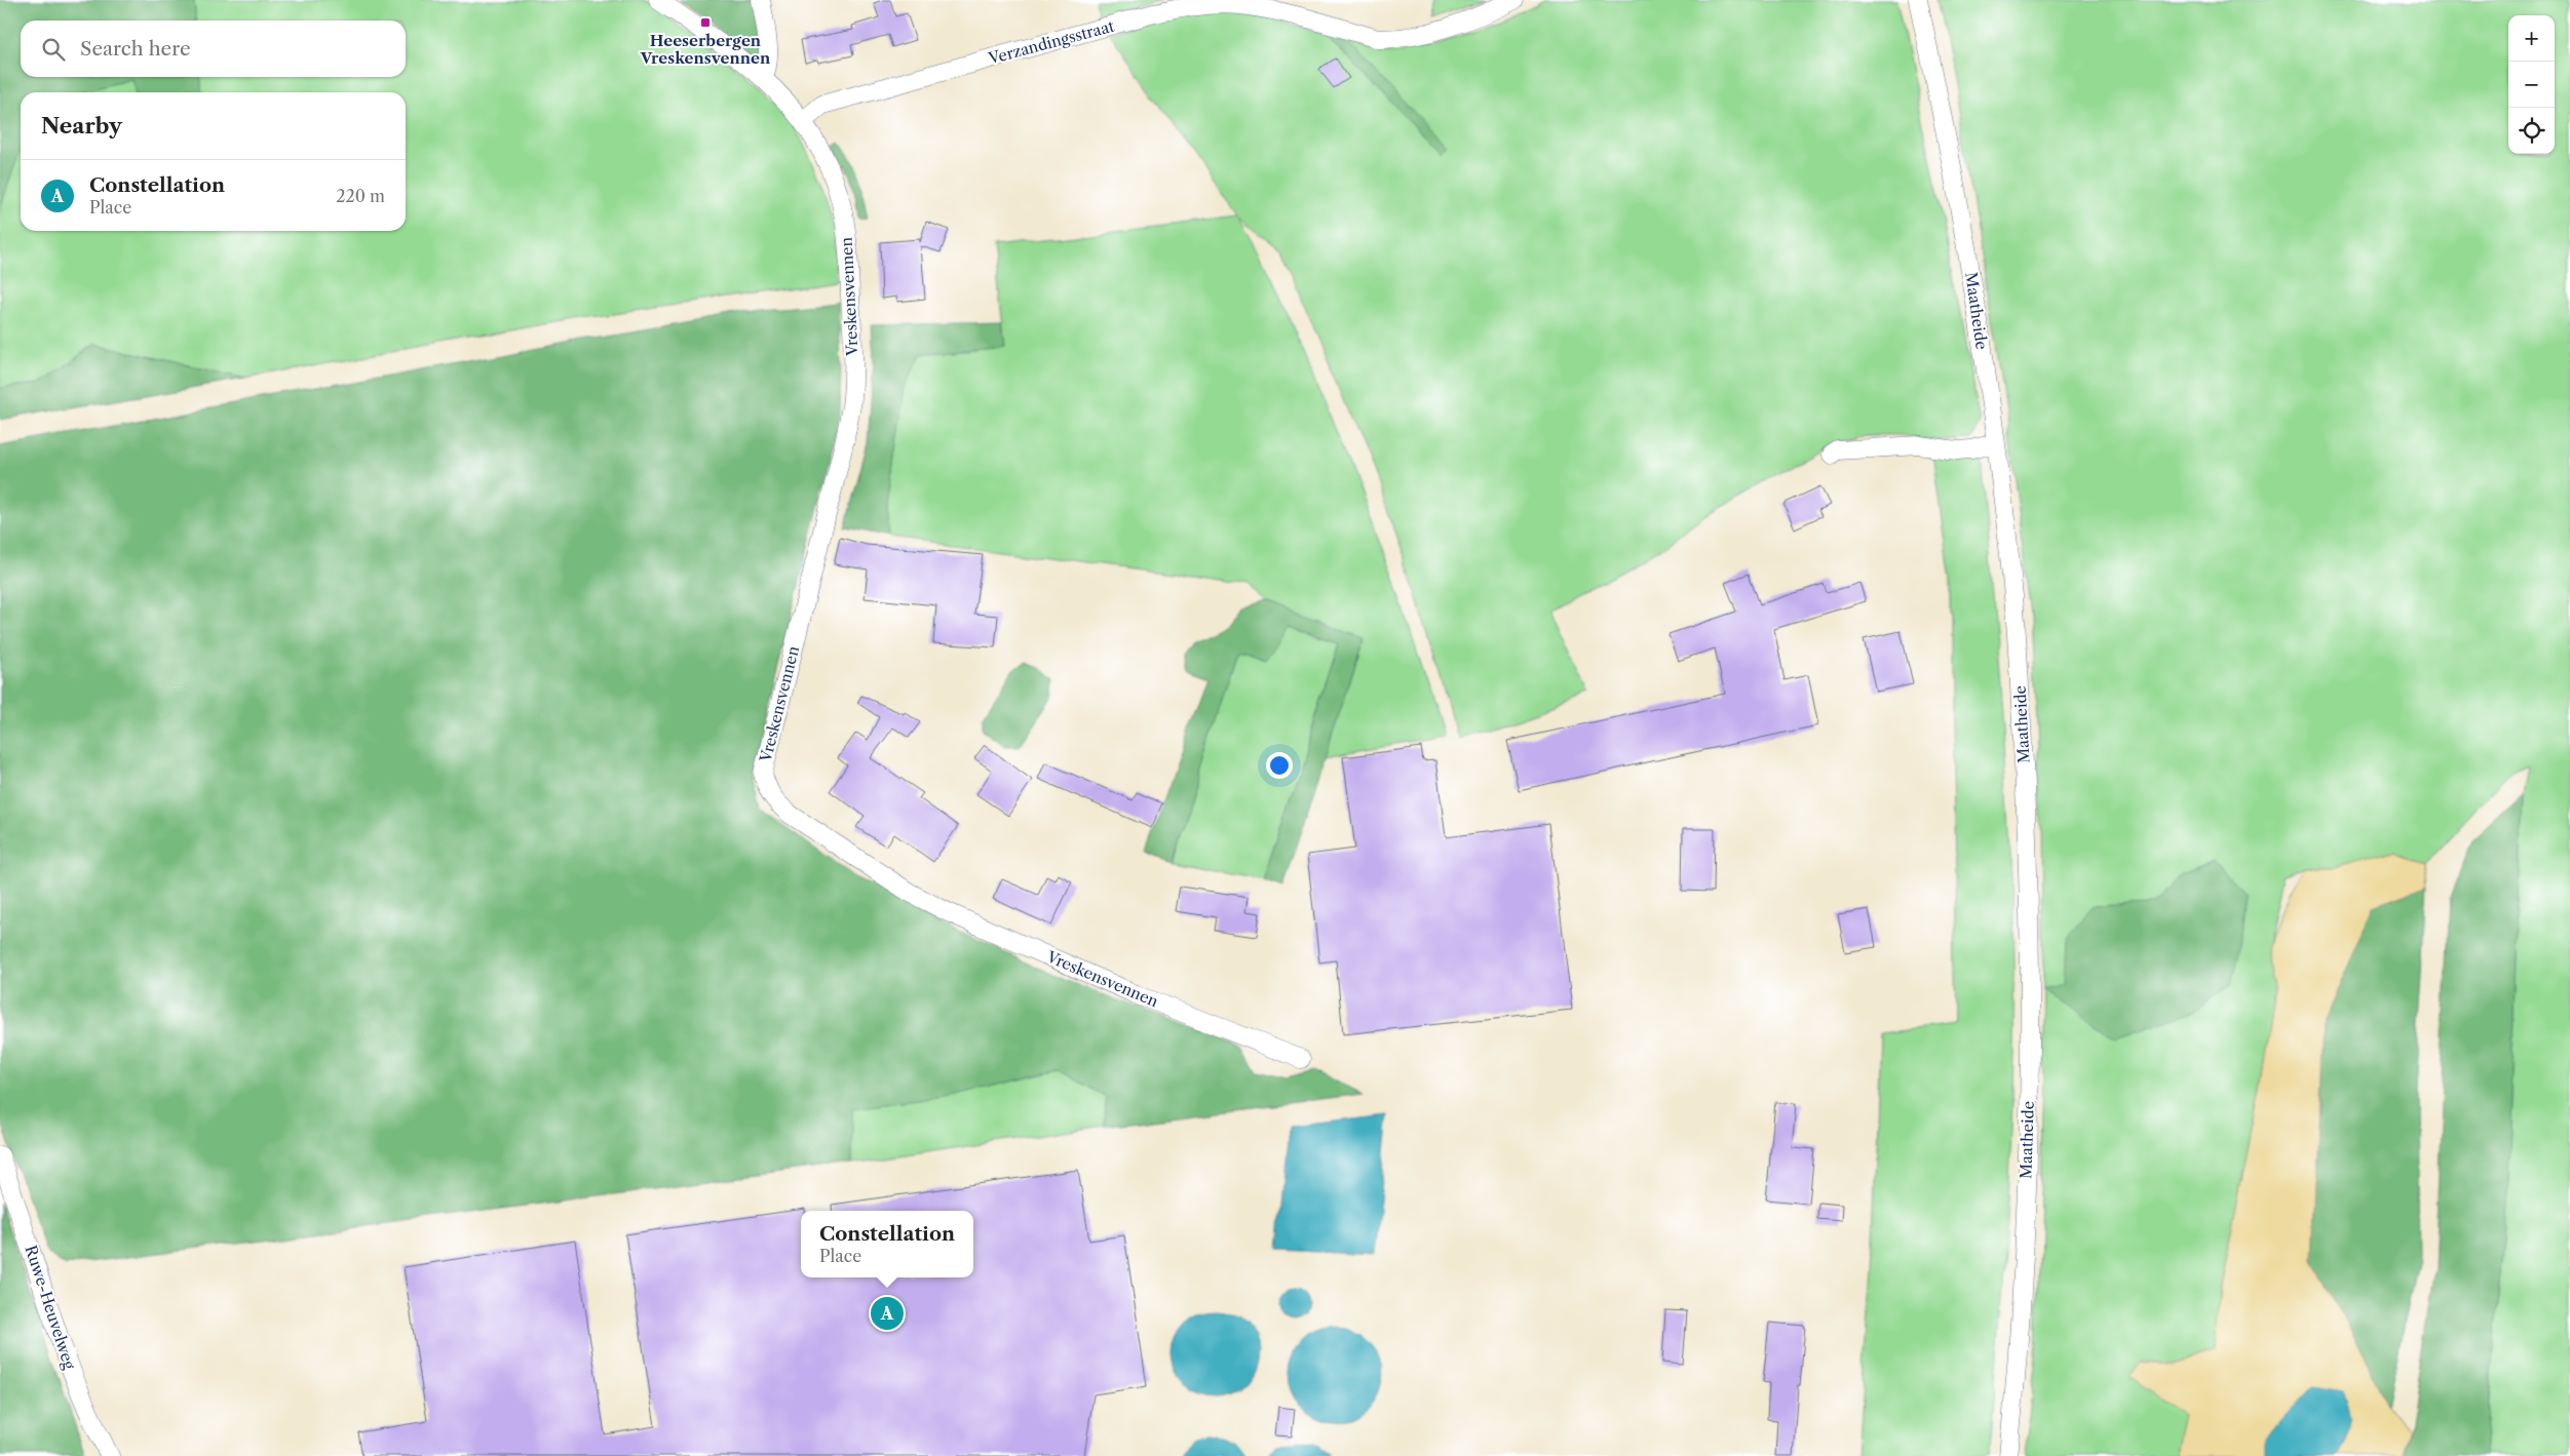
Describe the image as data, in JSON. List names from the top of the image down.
{
  "streets": {
    "street": [
      "Verzandingsstraat",
      "Vreskensvennen",
      "Maatheide",
      "Ruwe-Heuvelweg"
    ]
  },
  "crossings": [
    ["Verzandingsstraat", "Vreskensvennen"]
  ],
  "places": {
    "transit": ["Heeserbergen Vreskensvennen"]
  },
  "page": {
    "map_buttons": ["+", "−"],
    "search": "Search here",
    "heading": "Nearby",
    "list": [
      {
        "mark": "A",
        "name": "Constellation",
        "note": "Place",
        "value": "220 m"
      }
    ],
    "popup": ["Constellation", "Place"],
    "pins": "A"
  }
}
